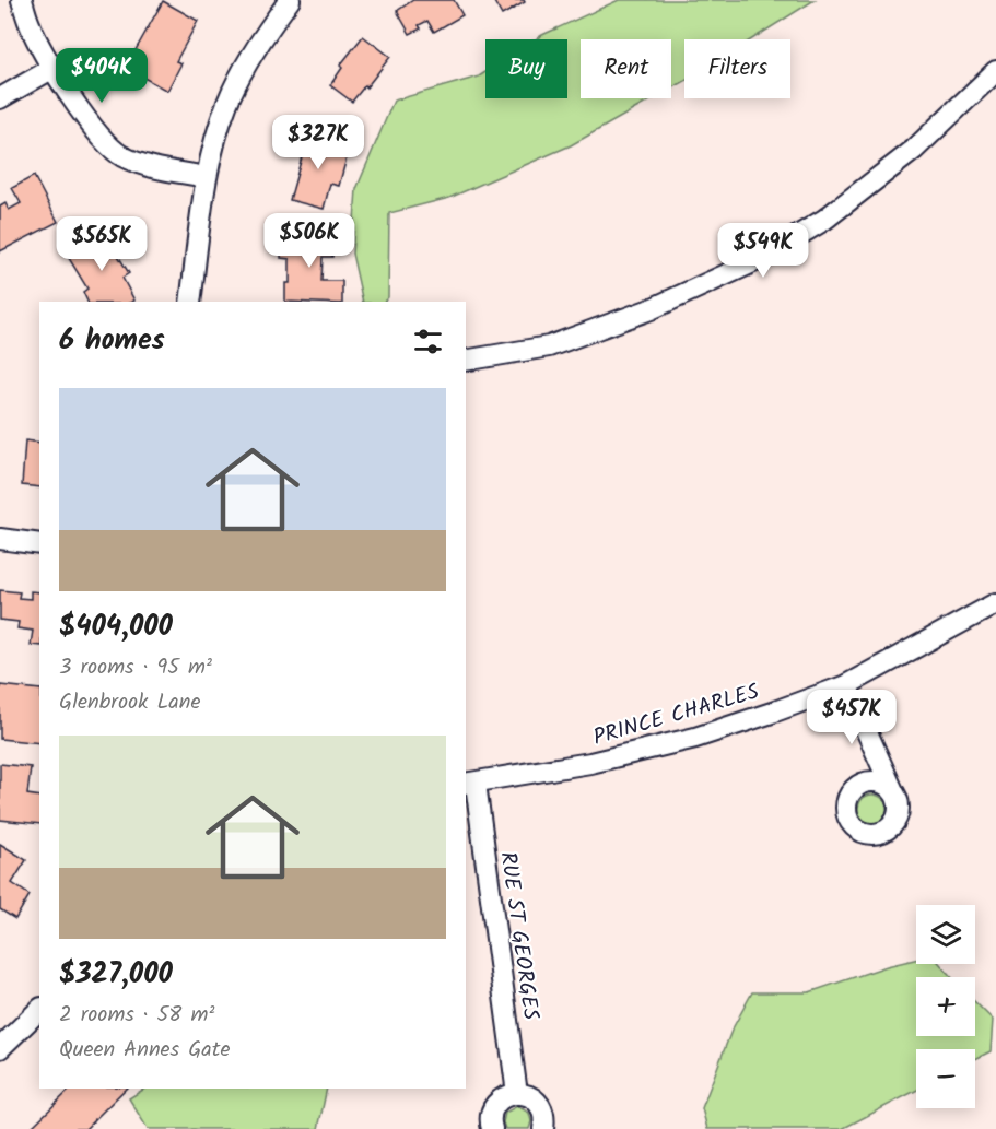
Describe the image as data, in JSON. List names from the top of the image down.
{
  "streets": {
    "street": ["PRINCE CHARLES", "RUE ST GEORGES"]
  },
  "crossings": [
    ["PRINCE CHARLES", "RUE ST GEORGES"]
  ],
  "page": {
    "chip": ["Buy", "Rent", "Filters"],
    "price": [
      "$404K",
      "$327K",
      "$506K",
      "$565K",
      "$549K",
      "$457K"
    ],
    "heading": "6 homes",
    "list": [
      {
        "name": "$404,000",
        "note": "3 rooms · 95 m² · Glenbrook Lane"
      },
      {
        "name": "$327,000",
        "note": "2 rooms · 58 m² · Queen Annes Gate"
      }
    ],
    "map_buttons": ["+", "−"]
  }
}
